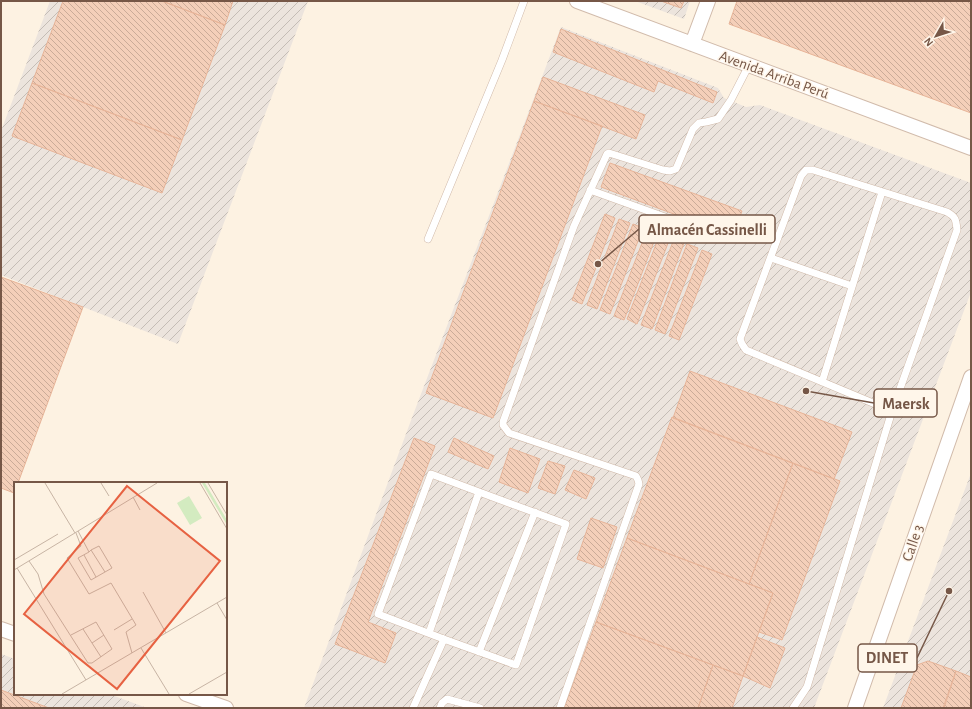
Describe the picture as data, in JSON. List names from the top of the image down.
{
  "streets": {
    "street": ["Avenida Arriba Perú", "Calle 3"]
  },
  "places": ["Almacén Cassinelli", "Maersk", "DINET"],
  "north": "bottom left"
}
